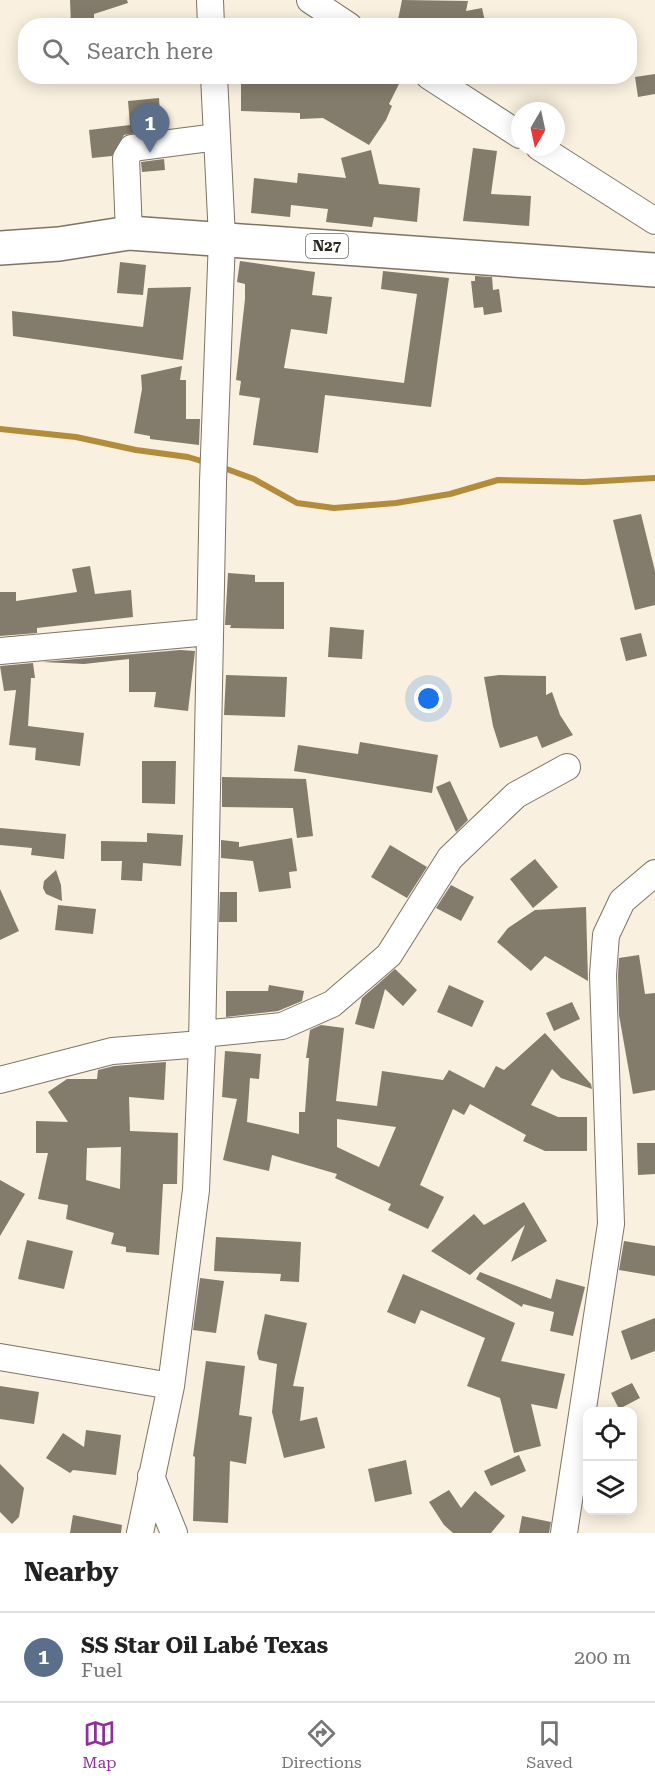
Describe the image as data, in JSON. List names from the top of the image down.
{
  "streets": {
    "main road": ["N27"]
  },
  "north": "bottom",
  "page": {
    "search": "Search here",
    "pins": "1",
    "heading": "Nearby",
    "list": [
      {
        "mark": "1",
        "name": "SS Star Oil Labé Texas",
        "note": "Fuel",
        "value": "200 m"
      }
    ],
    "nav": ["Map", "Directions", "Saved"]
  }
}
